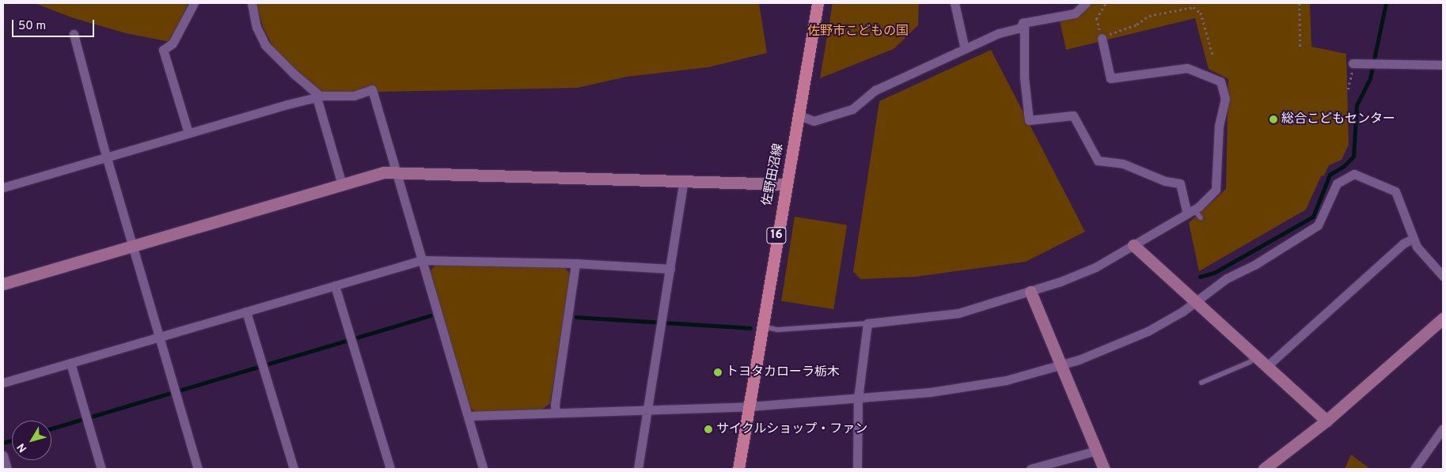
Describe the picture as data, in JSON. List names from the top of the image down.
{
  "streets": {
    "main road": ["佐野田沼線", "16"]
  },
  "parks": ["佐野市こどもの国"],
  "places": ["総合こどもセンター", "トヨタカローラ栃木", "サイクルショップ・ファン"],
  "scale_bar": "50 m",
  "north": "bottom left"
}
